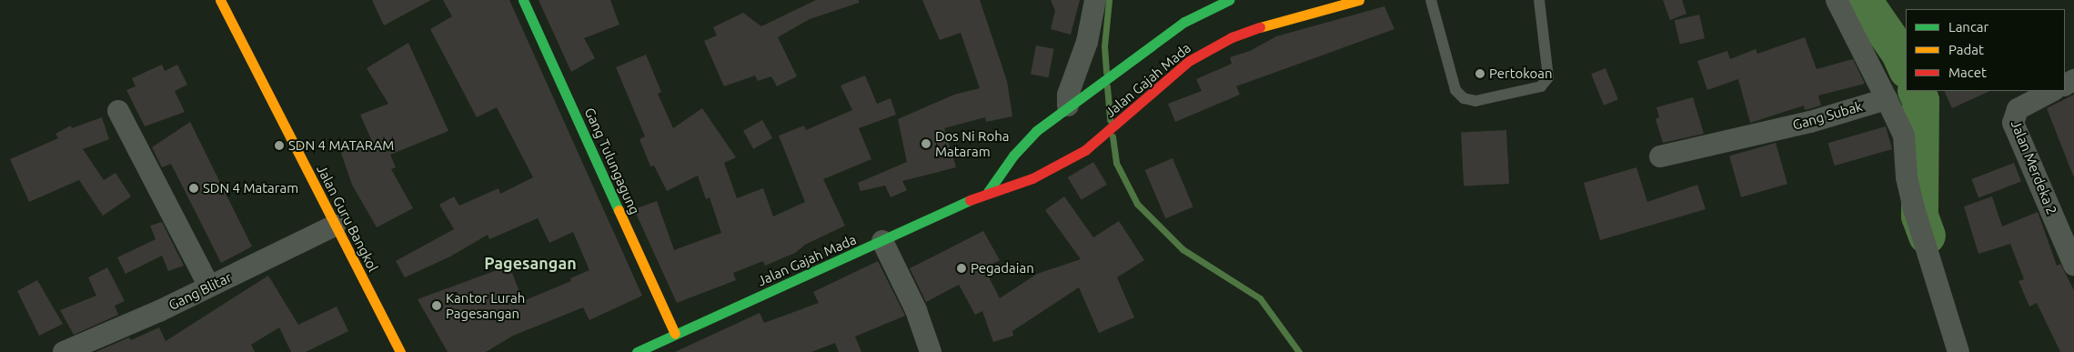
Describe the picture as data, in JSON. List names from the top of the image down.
{
  "streets": {
    "main road": ["Jalan Gajah Mada", "Gang Tulungagung", "Jalan Guru Bangkol"],
    "street": ["Gang Subak", "Jalan Merdeka 2", "Gang Blitar"]
  },
  "crossings": [
    ["Jalan Gajah Mada", "Gang Tulungagung"],
    ["Jalan Guru Bangkol", "Gang Blitar"]
  ],
  "districts": ["Pagesangan"],
  "places": [
    "Pertokoan",
    "Dos Ni Roha Mataram",
    "SDN 4 MATARAM",
    "SDN 4 Mataram",
    "Pegadaian",
    "Kantor Lurah Pagesangan"
  ],
  "legend": ["Lancar", "Padat", "Macet"]
}
